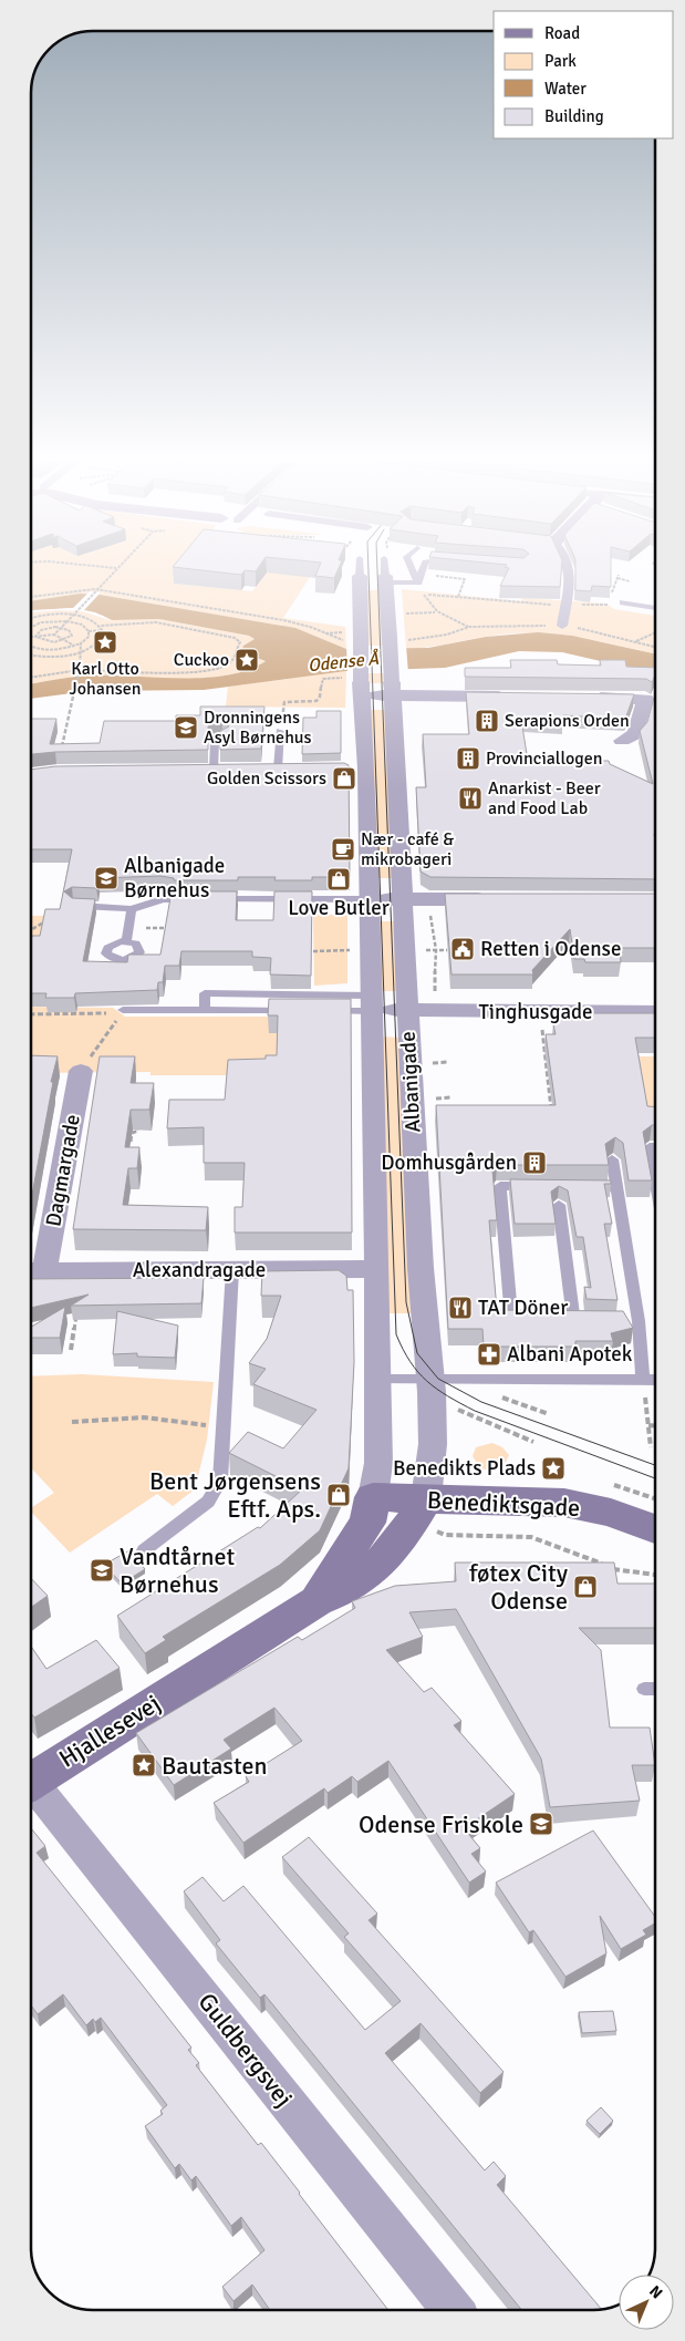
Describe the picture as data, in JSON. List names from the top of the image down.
{
  "streets": {
    "main road": ["Albanigade", "Benediktsgade", "Hjallesevej"],
    "street": [
      "Tinghusgade",
      "Dagmargade",
      "Alexandragade",
      "Guldbergsvej"
    ]
  },
  "crossings": [
    ["Tinghusgade", "Albanigade"],
    ["Albanigade", "Alexandragade"],
    ["Albanigade", "Benediktsgade"],
    ["Albanigade", "Hjallesevej"],
    ["Dagmargade", "Alexandragade"]
  ],
  "water": ["Odense Å"],
  "places": {
    "place": [
      "Karl Otto Johansen",
      "Cuckoo",
      "Benedikts Plads",
      "Bautasten"
    ],
    "building": ["Serapions Orden", "Provinciallogen", "Domhusgården"],
    "school or university": [
      "Dronningens Asyl Børnehus",
      "Albanigade Børnehus",
      "Vandtårnet Børnehus",
      "Odense Friskole"
    ],
    "shop": [
      "Golden Scissors",
      "Love Butler",
      "Bent Jørgensens Eftf. Aps.",
      "føtex City Odense"
    ],
    "restaurant": ["Anarkist - Beer and Food Lab", "TAT Döner"],
    "cafe": ["Nær - café & mikrobageri"],
    "public building": ["Retten i Odense"],
    "pharmacy": ["Albani Apotek"]
  },
  "legend": [
    "Road",
    "Park",
    "Water",
    "Building"
  ],
  "north": "top right"
}
